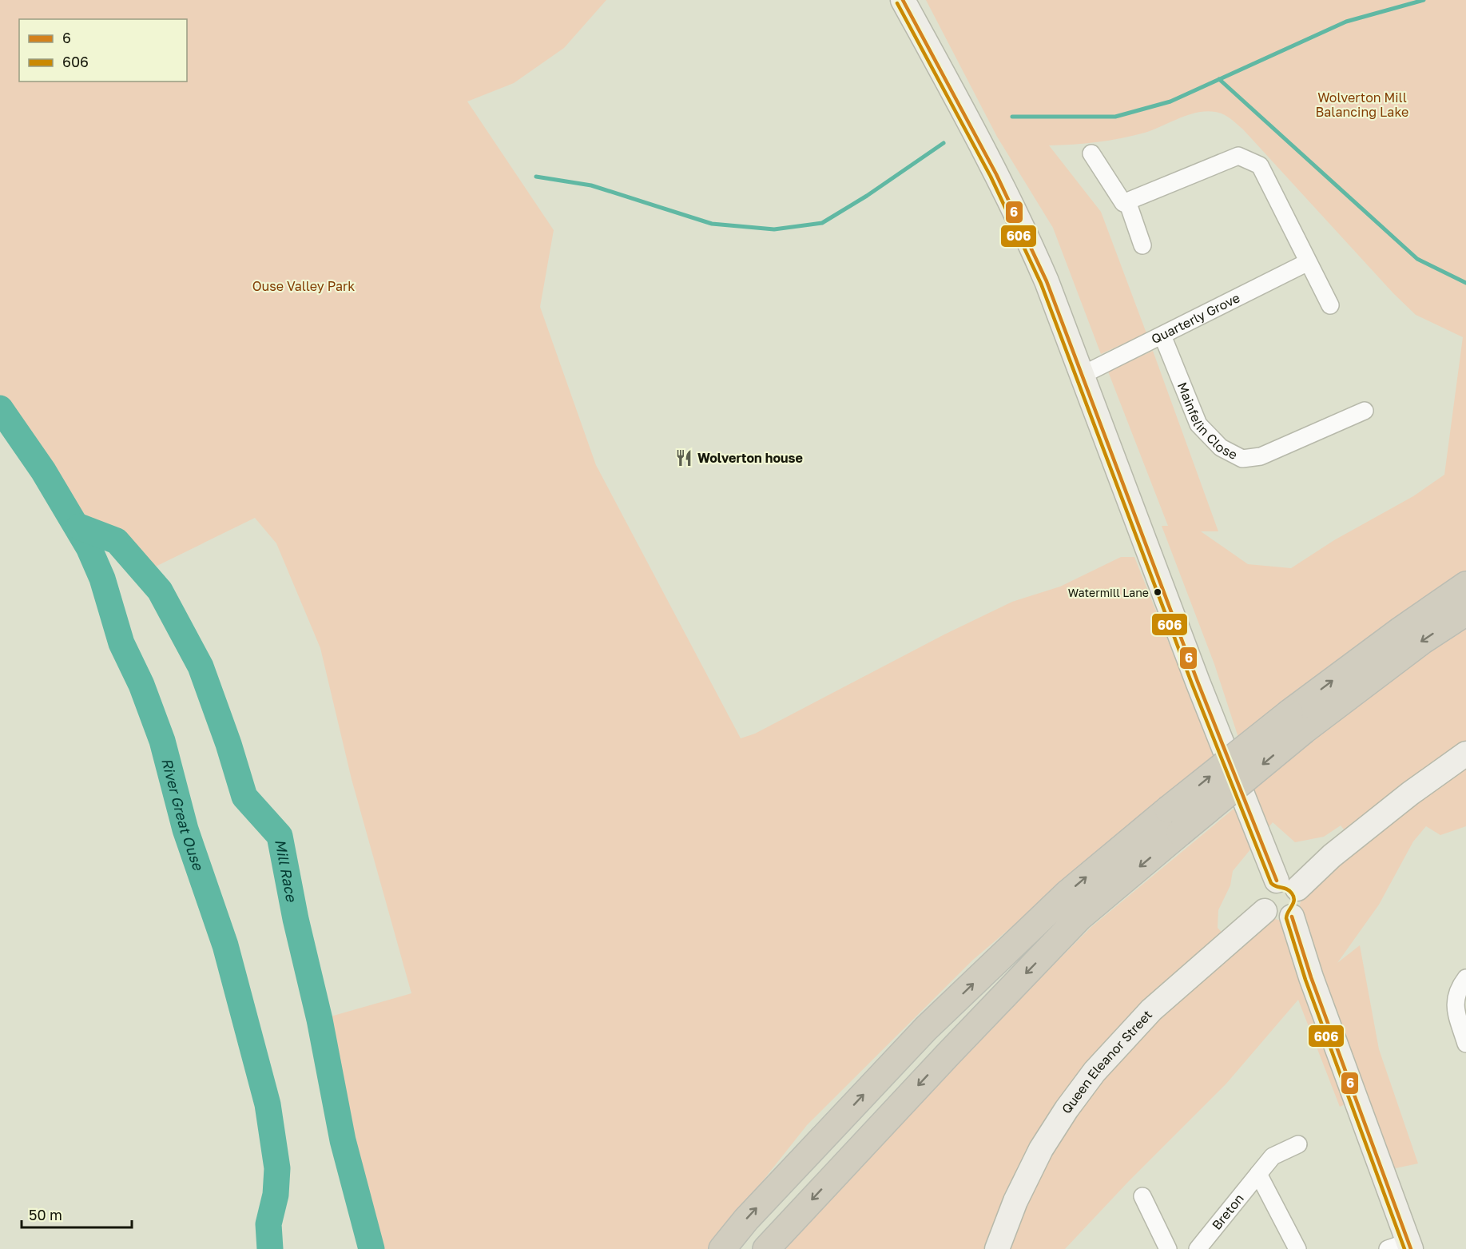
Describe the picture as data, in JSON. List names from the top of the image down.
{
  "streets": {
    "street": [
      "Quarterly Grove",
      "Mainfelin Close",
      "Queen Eleanor Street",
      "Breton"
    ]
  },
  "crossings": [
    ["Quarterly Grove", "Mainfelin Close"]
  ],
  "water": ["River Great Ouse", "Mill Race"],
  "parks": ["Wolverton Mill Balancing Lake", "Ouse Valley Park"],
  "places": {
    "restaurant": ["Wolverton house"],
    "other": ["Watermill Lane"]
  },
  "lines": ["transit line 6", "transit line 606"],
  "legend": ["6", "606"],
  "scale_bar": "50 m"
}
